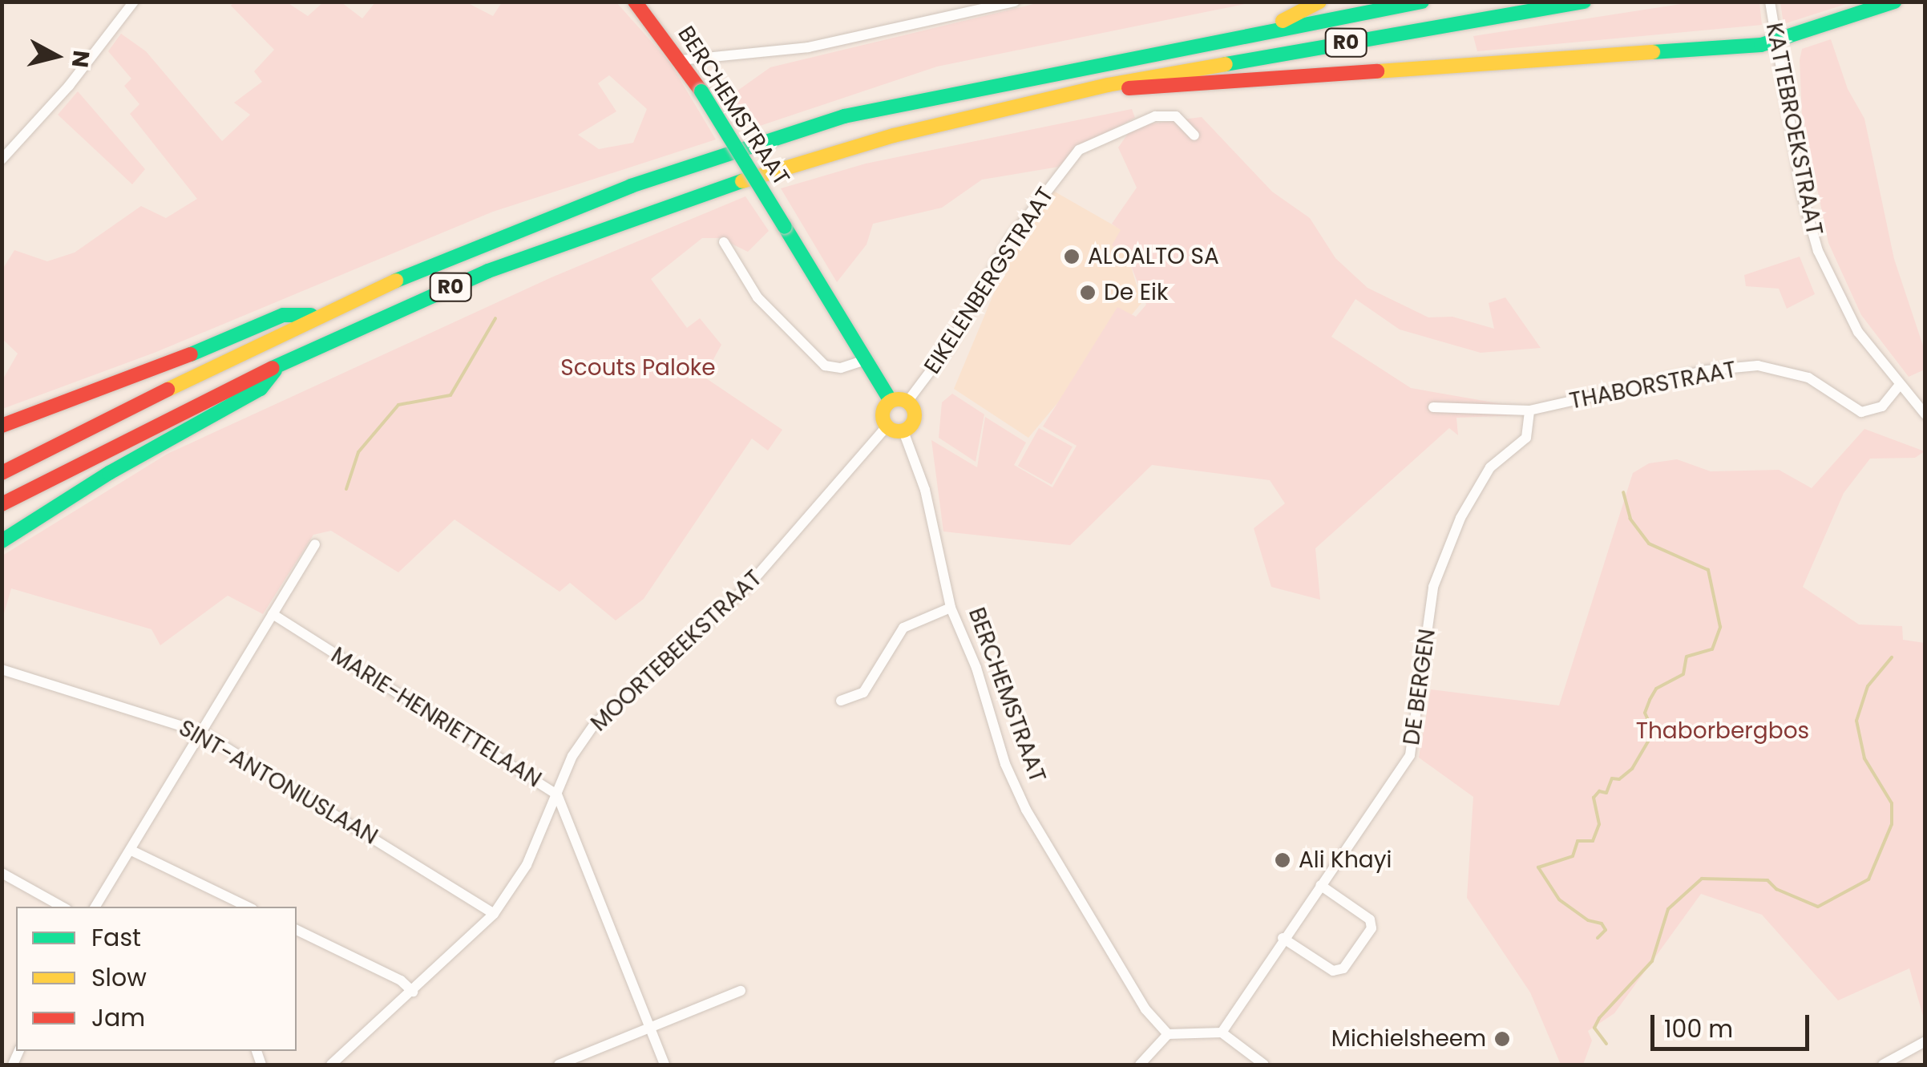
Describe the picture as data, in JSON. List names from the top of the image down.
{
  "streets": {
    "main road": ["R0", "BERCHEMSTRAAT"],
    "street": [
      "KATTEBROEKSTRAAT",
      "EIKELENBERGSTRAAT",
      "THABORSTRAAT",
      "MOORTEBEEKSTRAAT",
      "DE BERGEN",
      "MARIE-HENRIETTELAAN",
      "SINT-ANTONIUSLAAN"
    ]
  },
  "crossings": [
    ["BERCHEMSTRAAT", "EIKELENBERGSTRAAT"],
    ["BERCHEMSTRAAT", "MOORTEBEEKSTRAAT"],
    ["KATTEBROEKSTRAAT", "THABORSTRAAT"],
    ["EIKELENBERGSTRAAT", "MOORTEBEEKSTRAAT"],
    ["THABORSTRAAT", "DE BERGEN"],
    ["MOORTEBEEKSTRAAT", "MARIE-HENRIETTELAAN"],
    ["MOORTEBEEKSTRAAT", "SINT-ANTONIUSLAAN"]
  ],
  "parks": ["Scouts Paloke", "Thaborbergbos"],
  "places": [
    "ALOALTO SA",
    "De Eik",
    "Ali Khayi",
    "Michielsheem"
  ],
  "legend": ["Fast", "Slow", "Jam"],
  "scale_bar": "100 m",
  "north": "right"
}
